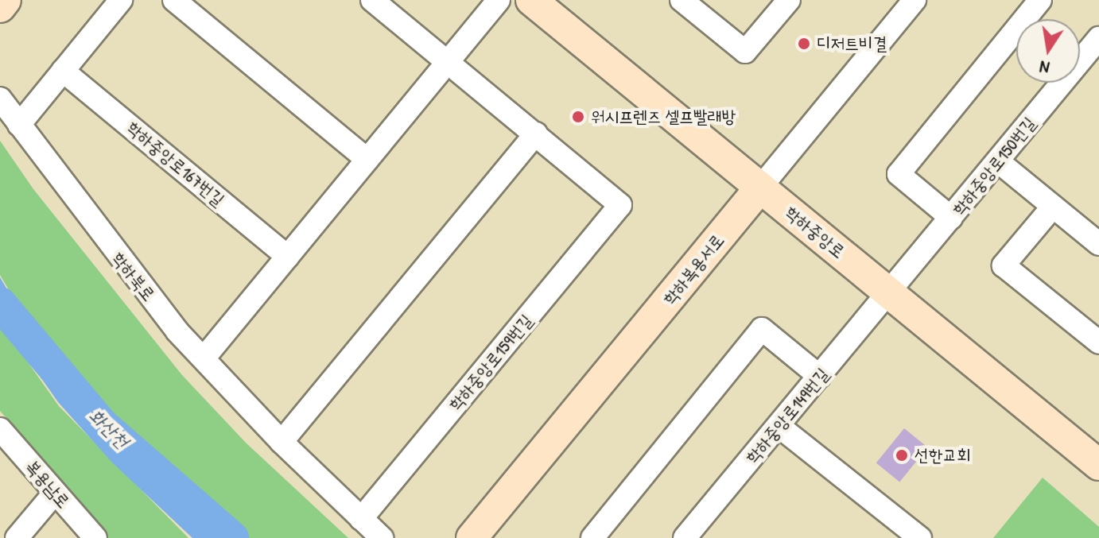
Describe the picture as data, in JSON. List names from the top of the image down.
{
  "streets": {
    "street": [
      "학하중앙로167번길",
      "학하중앙로150번길",
      "학하중앙로",
      "학하복용서로",
      "학하북로",
      "학하중앙로159번길",
      "학하중앙로149번길",
      "복용남로"
    ]
  },
  "crossings": [
    ["학하중앙로150번길", "학하중앙로"],
    ["학하중앙로150번길", "학하중앙로149번길"],
    ["학하중앙로", "학하복용서로"],
    ["학하중앙로", "학하중앙로149번길"],
    ["학하북로", "학하중앙로159번길"]
  ],
  "water": ["화산천"],
  "places": ["디저트비결", "워시프렌즈 셀프빨래방", "선한교회"],
  "north": "bottom"
}
